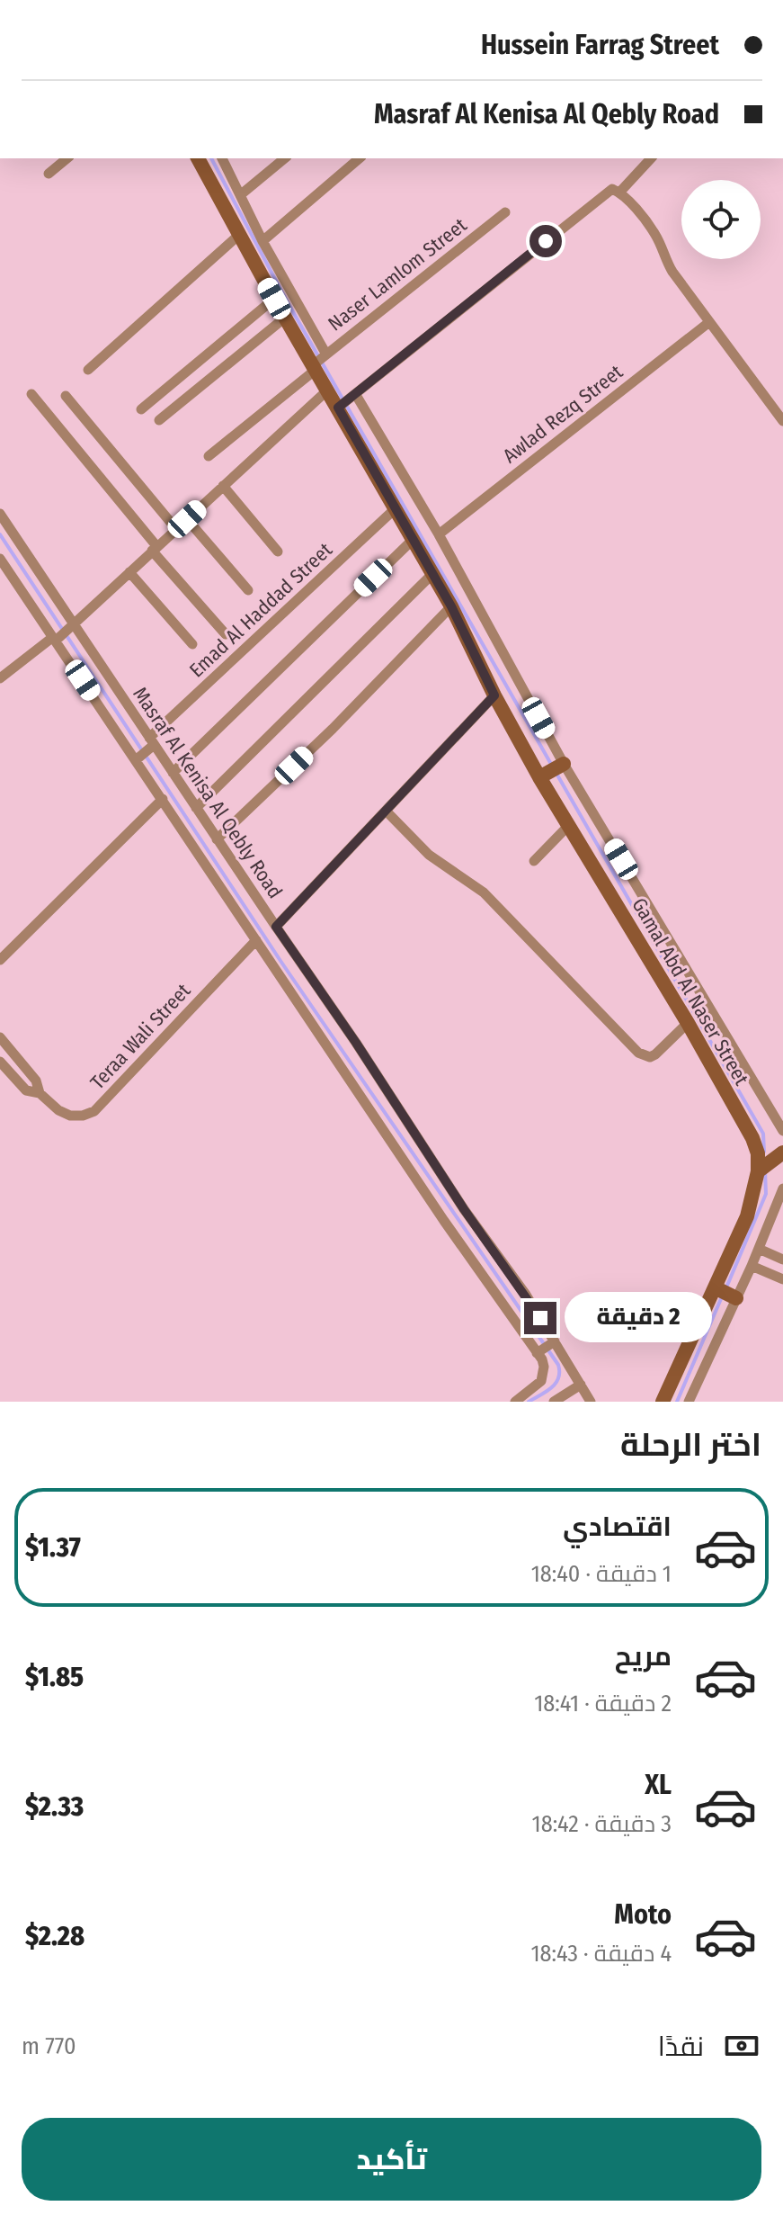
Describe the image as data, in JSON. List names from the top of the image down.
{
  "streets": {
    "street": [
      "Naser Lamlom Street",
      "Awlad Rezq Street",
      "Emad Al Haddad Street",
      "Masraf Al Kenisa Al Qebly Road",
      "Gamal Abd Al Naser Street",
      "Teraa Wali Street"
    ]
  },
  "crossings": [
    ["Naser Lamlom Street", "Gamal Abd Al Naser Street"],
    ["Awlad Rezq Street", "Gamal Abd Al Naser Street"],
    ["Emad Al Haddad Street", "Masraf Al Kenisa Al Qebly Road"],
    ["Emad Al Haddad Street", "Gamal Abd Al Naser Street"],
    ["Masraf Al Kenisa Al Qebly Road", "Teraa Wali Street"]
  ],
  "page": {
    "banner": ["Hussein Farrag Street", "Masraf Al Kenisa Al Qebly Road"],
    "bubble": "2 دقيقة",
    "heading": "اختر الرحلة",
    "list": [
      {
        "name": "اقتصادي",
        "note": "1 دقيقة · 18:40",
        "value": "$1.37"
      },
      {
        "name": "مريح",
        "note": "2 دقيقة · 18:41",
        "value": "$1.85"
      },
      {
        "name": "XL",
        "note": "3 دقيقة · 18:42",
        "value": "$2.33"
      },
      {
        "name": "Moto",
        "note": "4 دقيقة · 18:43",
        "value": "$2.28"
      }
    ],
    "pay": ["نقدًا", "770 m"],
    "buttons": "تأكيد"
  }
}
